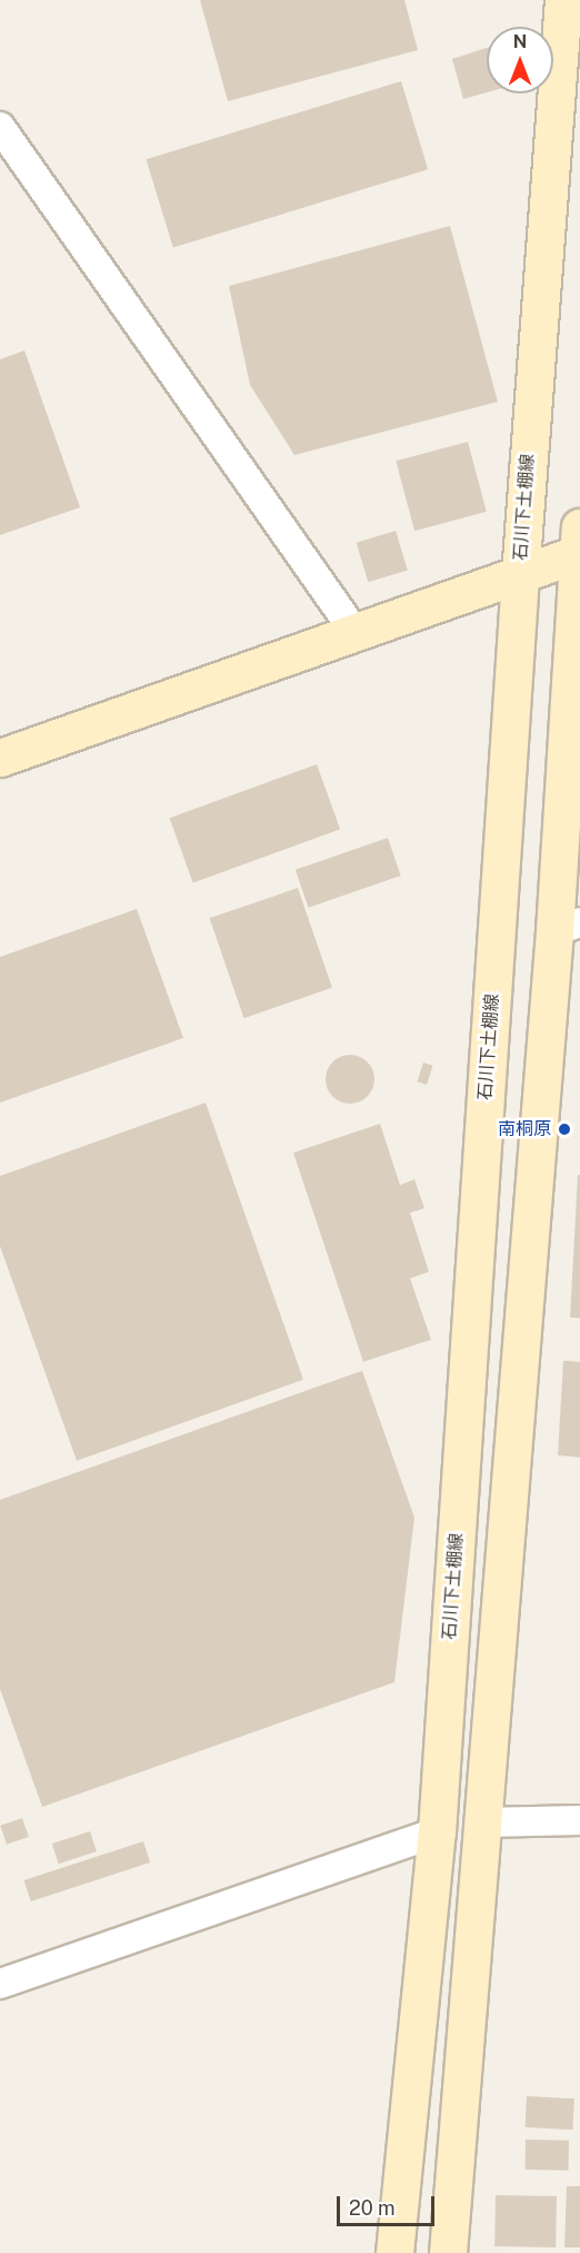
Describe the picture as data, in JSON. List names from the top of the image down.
{
  "streets": {
    "street": ["石川下土棚線"]
  },
  "places": ["南桐原"],
  "scale_bar": "20 m",
  "north": "top"
}
